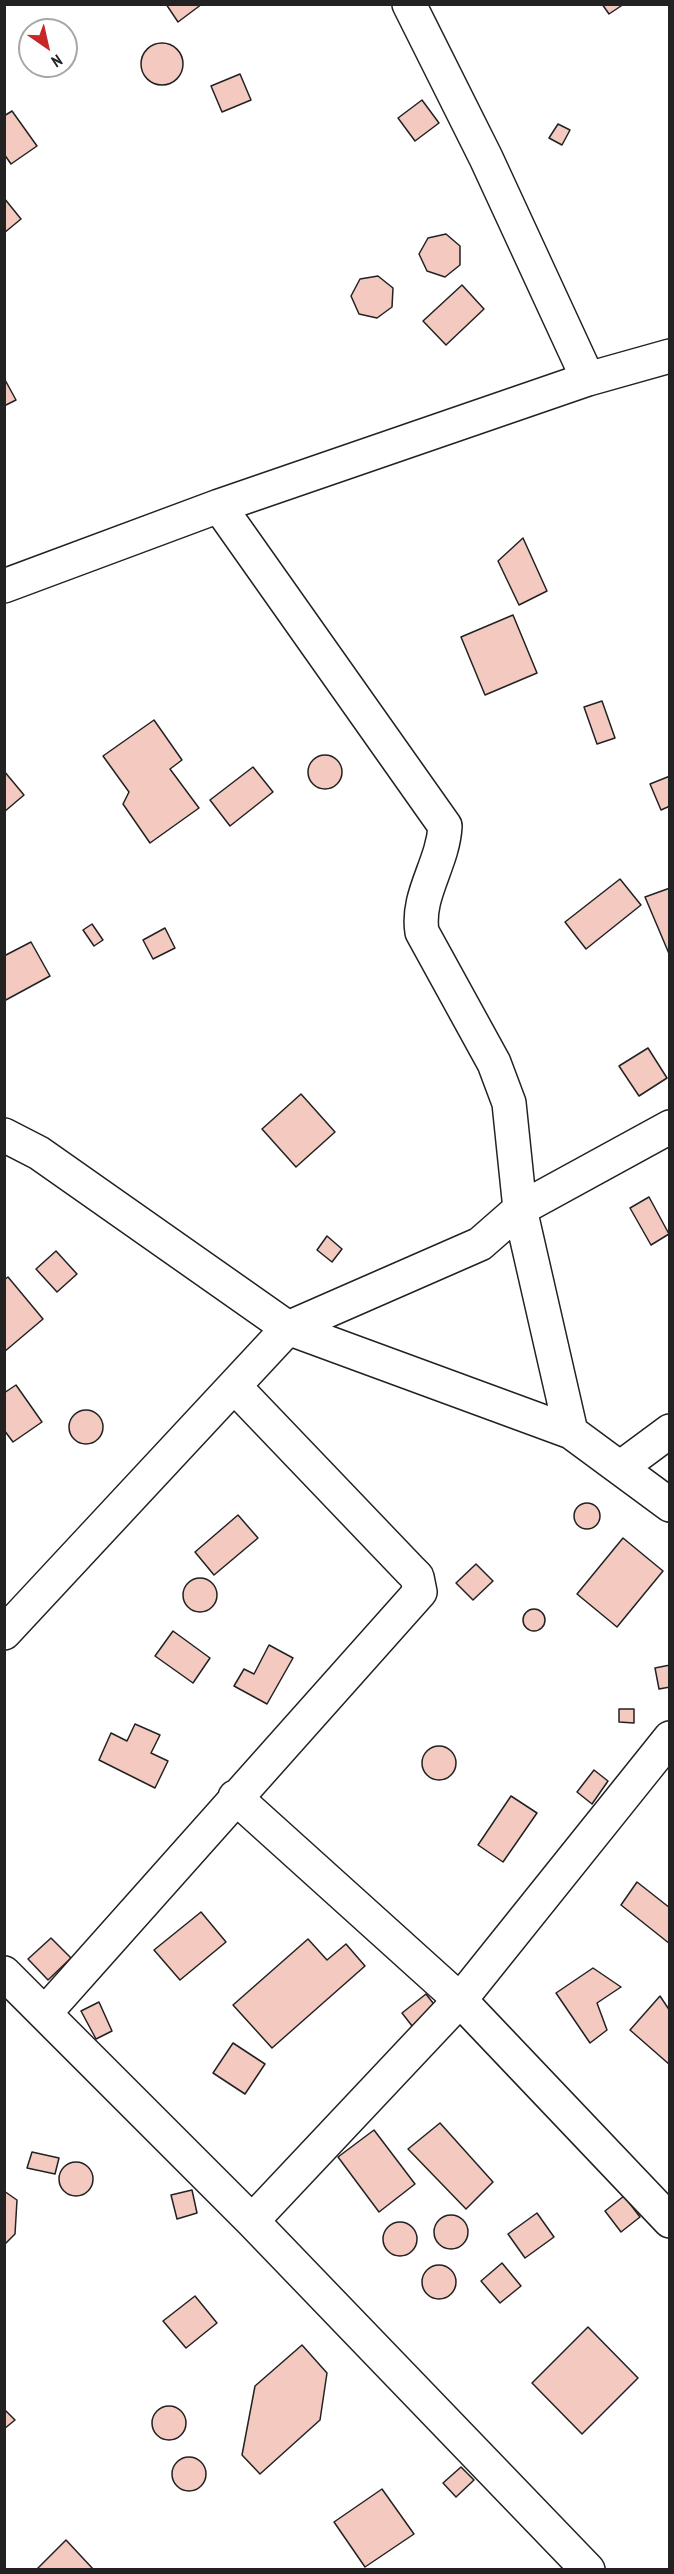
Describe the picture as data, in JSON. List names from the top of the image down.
{
  "north": "bottom right"
}
